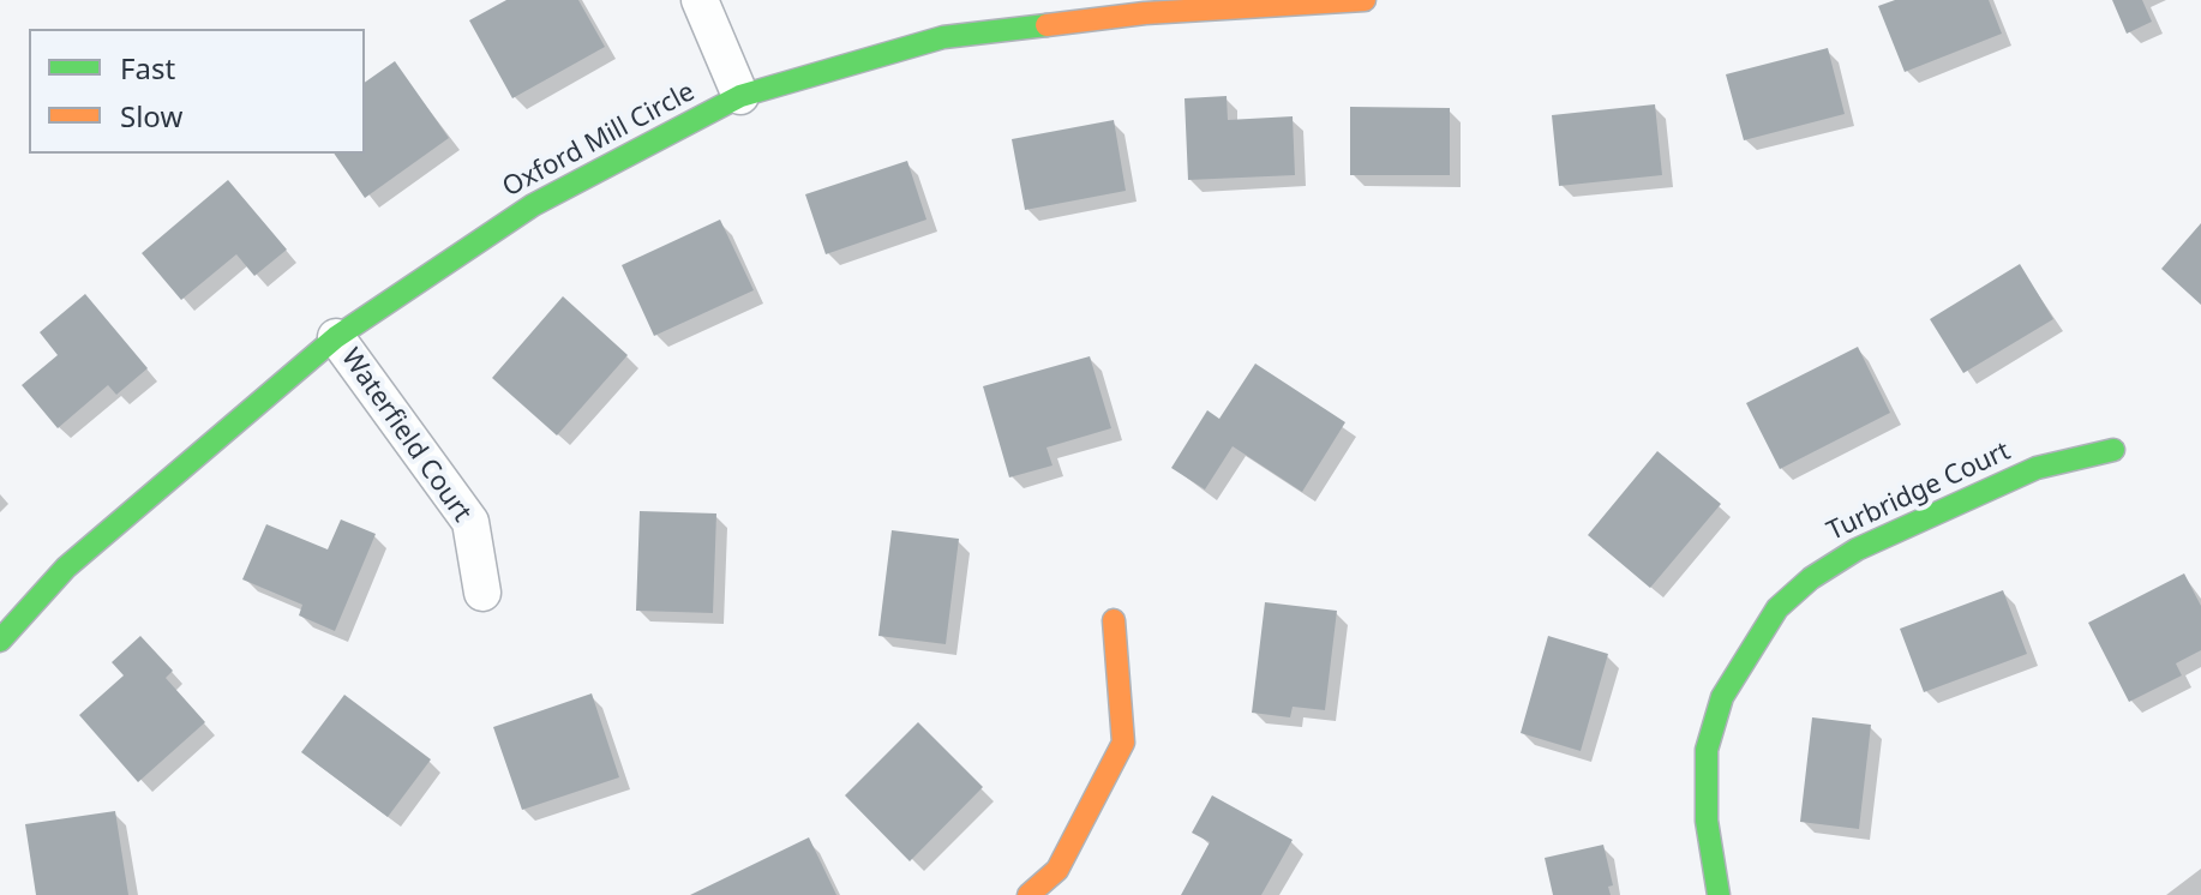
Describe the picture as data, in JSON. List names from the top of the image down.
{
  "streets": {
    "street": ["Oxford Mill Circle", "Waterfield Court", "Turbridge Court"]
  },
  "crossings": [
    ["Oxford Mill Circle", "Waterfield Court"]
  ],
  "legend": ["Fast", "Slow"]
}
